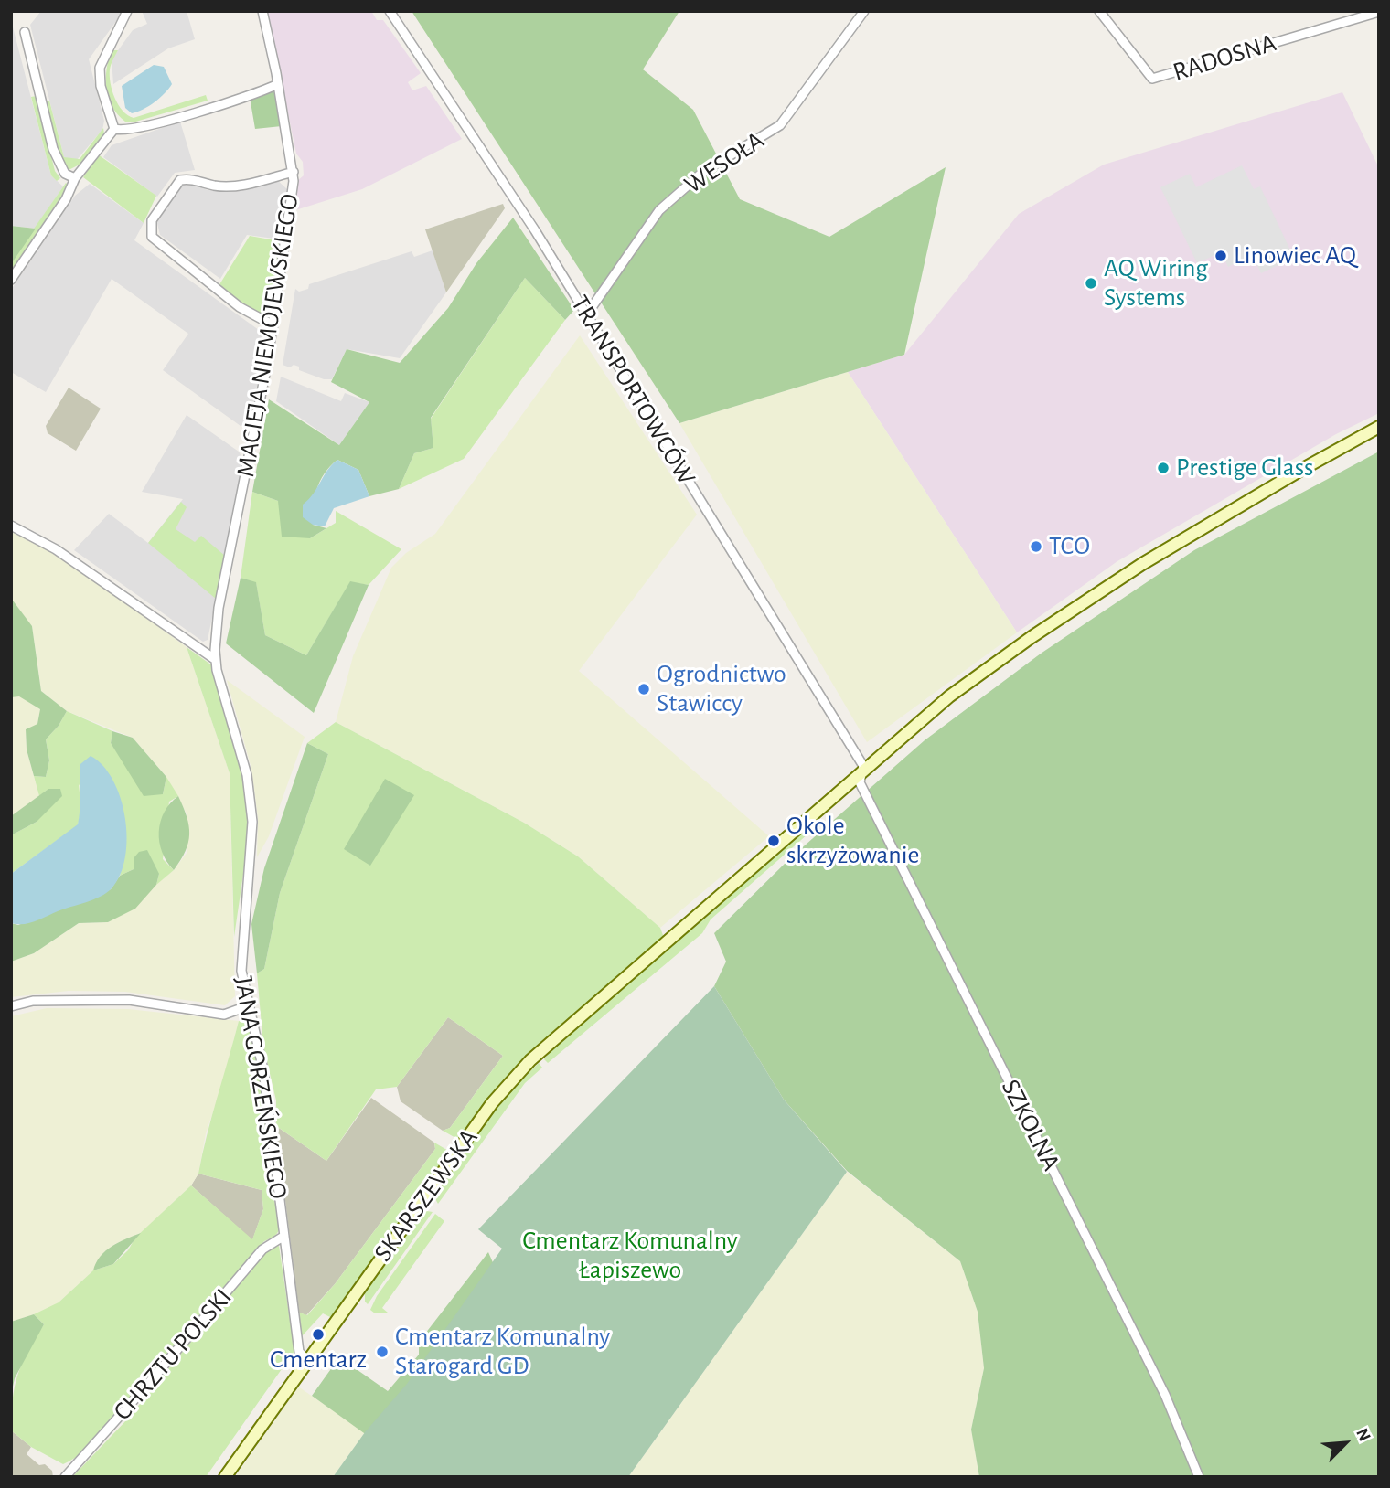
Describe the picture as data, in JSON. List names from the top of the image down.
{
  "streets": {
    "main road": ["SKARSZEWSKA"],
    "street": [
      "RADOSNA",
      "WESOŁA",
      "MACIEJA NIEMOJEWSKIEGO",
      "TRANSPORTOWCÓW",
      "JANA GORZEŃSKIEGO",
      "SZKOLNA",
      "CHRZTU POLSKI"
    ]
  },
  "crossings": [
    ["WESOŁA", "TRANSPORTOWCÓW"],
    ["MACIEJA NIEMOJEWSKIEGO", "JANA GORZEŃSKIEGO"],
    ["TRANSPORTOWCÓW", "SZKOLNA"],
    ["TRANSPORTOWCÓW", "SKARSZEWSKA"],
    ["JANA GORZEŃSKIEGO", "SKARSZEWSKA"],
    ["JANA GORZEŃSKIEGO", "CHRZTU POLSKI"],
    ["SZKOLNA", "SKARSZEWSKA"]
  ],
  "parks": ["Cmentarz Komunalny Łapiszewo"],
  "places": [
    "Linowiec AQ",
    "AQ Wiring Systems",
    "Prestige Glass",
    "TCO",
    "Ogrodnictwo Stawiccy",
    "Okole skrzyżowanie",
    "Cmentarz",
    "Cmentarz Komunalny Starogard GD"
  ],
  "north": "top right"
}
